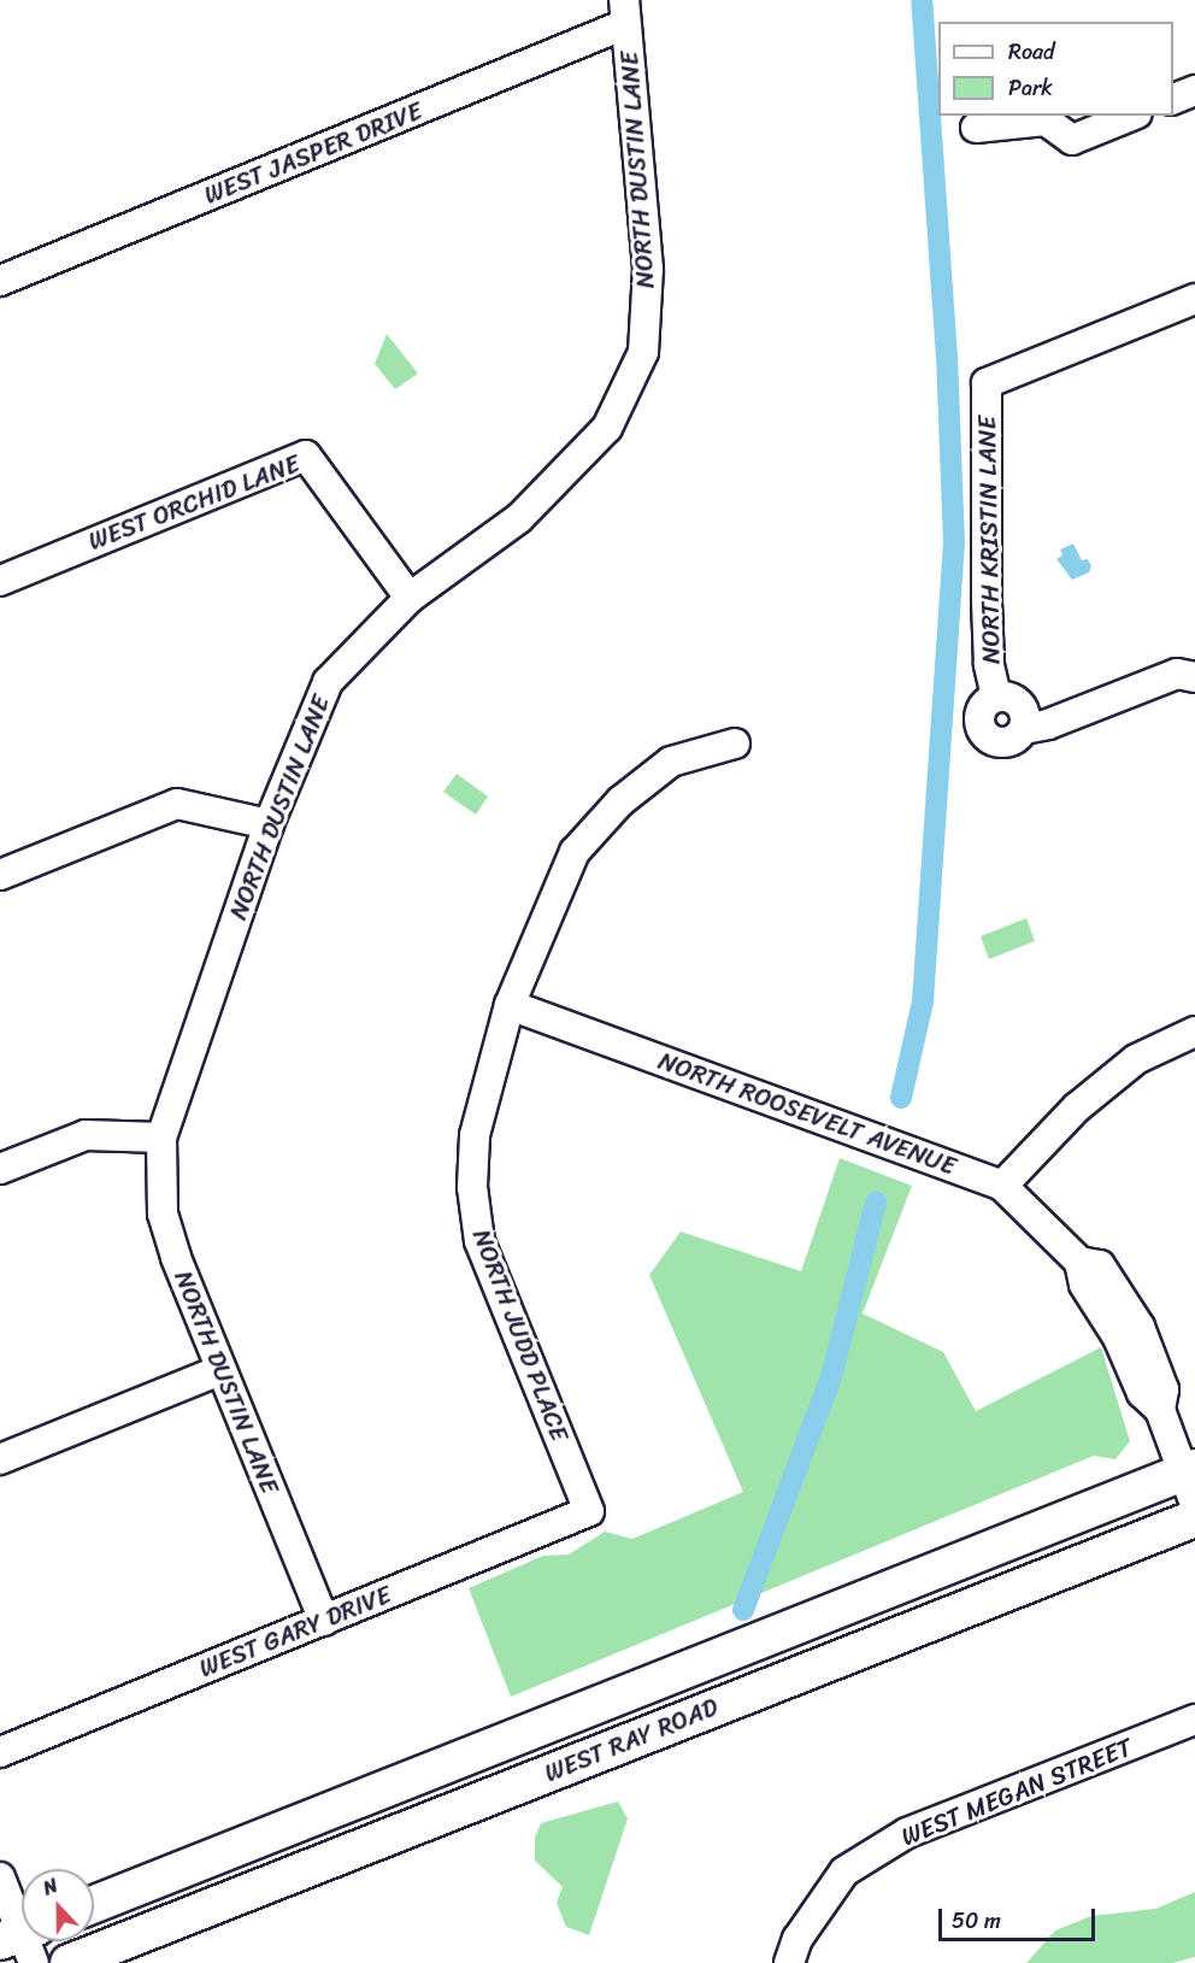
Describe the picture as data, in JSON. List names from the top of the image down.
{
  "streets": {
    "main road": ["WEST RAY ROAD"],
    "street": [
      "WEST JASPER DRIVE",
      "NORTH DUSTIN LANE",
      "WEST ORCHID LANE",
      "NORTH KRISTIN LANE",
      "NORTH ROOSEVELT AVENUE",
      "NORTH JUDD PLACE",
      "WEST GARY DRIVE",
      "WEST MEGAN STREET"
    ]
  },
  "crossings": [
    ["WEST JASPER DRIVE", "NORTH DUSTIN LANE"],
    ["NORTH DUSTIN LANE", "WEST ORCHID LANE"],
    ["NORTH DUSTIN LANE", "WEST GARY DRIVE"],
    ["NORTH ROOSEVELT AVENUE", "NORTH JUDD PLACE"],
    ["NORTH ROOSEVELT AVENUE", "WEST RAY ROAD"],
    ["NORTH JUDD PLACE", "WEST GARY DRIVE"]
  ],
  "legend": ["Road", "Park"],
  "scale_bar": "50 m",
  "north": "top"
}
